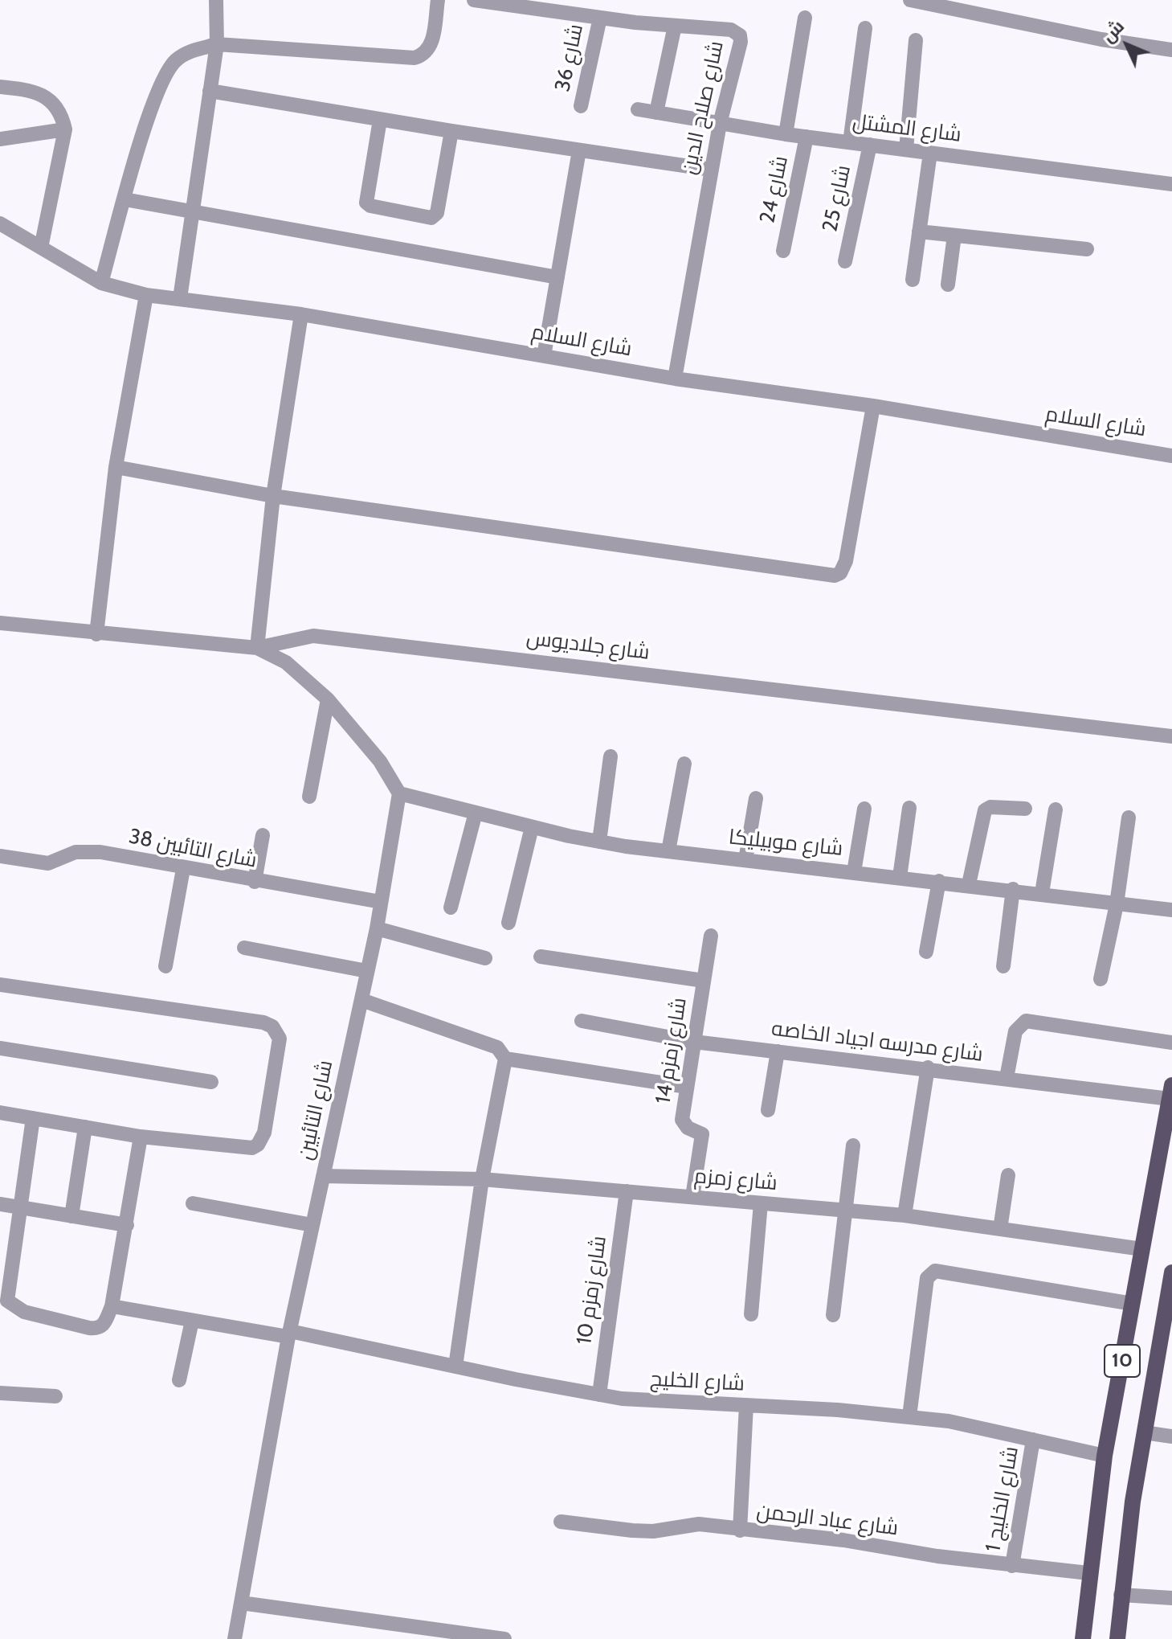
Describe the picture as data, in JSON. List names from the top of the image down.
{
  "streets": {
    "main road": ["10"],
    "street": [
      "شارع 36",
      "شارع صلاح الدين",
      "شارع المشتل",
      "شارع 24",
      "شارع 25",
      "شارع السلام",
      "شارع جلاديوس",
      "شارع موبيليكا",
      "شارع التائبين 38",
      "شارع مدرسه اجياد الخاصه",
      "شارع زمزم 14",
      "شارع التائبين",
      "شارع زمزم",
      "شارع زمزم 10",
      "شارع الخليج",
      "شارع الخليج 1",
      "شارع عباد الرحمن"
    ]
  },
  "crossings": [
    ["شارع 36", "شارع صلاح الدين"],
    ["شارع صلاح الدين", "شارع المشتل"],
    ["شارع صلاح الدين", "شارع السلام"],
    ["شارع المشتل", "شارع 24"],
    ["شارع المشتل", "شارع 25"],
    ["شارع موبيليكا", "شارع التائبين"],
    ["شارع التائبين 38", "شارع التائبين"],
    ["شارع مدرسه اجياد الخاصه", "شارع زمزم 14"],
    ["شارع مدرسه اجياد الخاصه", "10"],
    ["شارع زمزم 14", "شارع زمزم"],
    ["شارع التائبين", "شارع زمزم"],
    ["شارع التائبين", "شارع الخليج"],
    ["شارع زمزم", "شارع زمزم 10"],
    ["شارع زمزم", "10"],
    ["شارع زمزم 10", "شارع الخليج"],
    ["10", "شارع الخليج"],
    ["10", "شارع عباد الرحمن"],
    ["شارع الخليج", "شارع الخليج 1"],
    ["شارع الخليج 1", "شارع عباد الرحمن"]
  ],
  "north": "top left"
}
